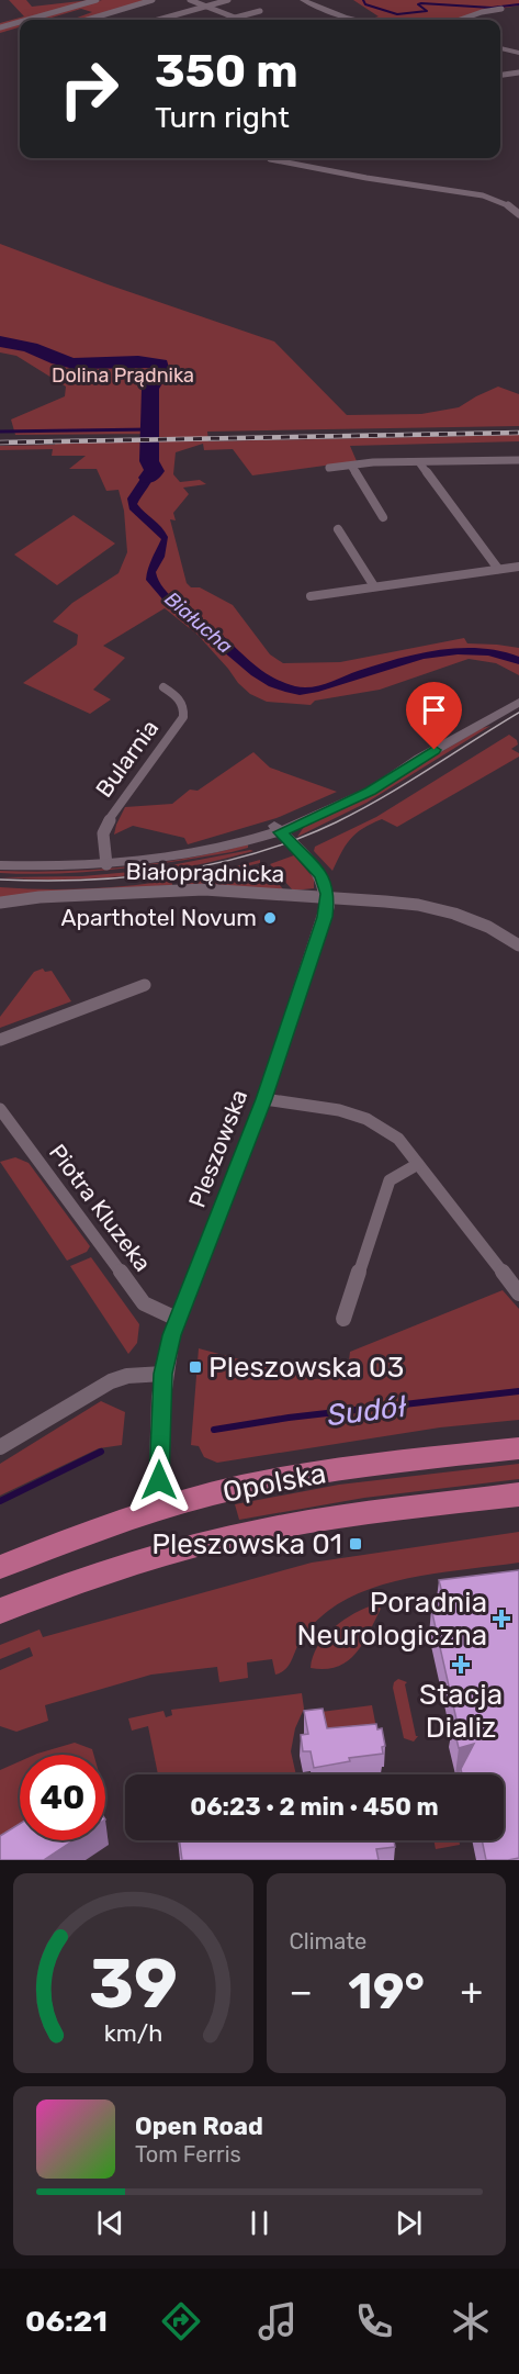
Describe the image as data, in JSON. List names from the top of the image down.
{
  "streets": {
    "main road": ["Opolska"],
    "street": [
      "Bularnia",
      "Białoprądnicka",
      "Pleszowska",
      "Piotra Kluzeka"
    ]
  },
  "crossings": [
    ["Białoprądnicka", "Pleszowska"],
    ["Pleszowska", "Piotra Kluzeka"],
    ["Pleszowska", "Opolska"]
  ],
  "water": ["Białucha", "Sudół"],
  "parks": ["Dolina Prądnika"],
  "places": {
    "other": ["Aparthotel Novum"],
    "transit": ["Pleszowska 03", "Pleszowska 01"],
    "health": ["Poradnia Neurologiczna", "Stacja Dializ"]
  },
  "page": {
    "turn": ["350 m", "Turn right"],
    "limit": "40",
    "trip": "06:23 · 2 min · 450 m",
    "tile": "Climate",
    "heat": ["−", "19°", "+"],
    "song": ["Open Road", "Tom Ferris"],
    "tabs": "06:21",
    "gauge": ["39", "km/h"]
  }
}
